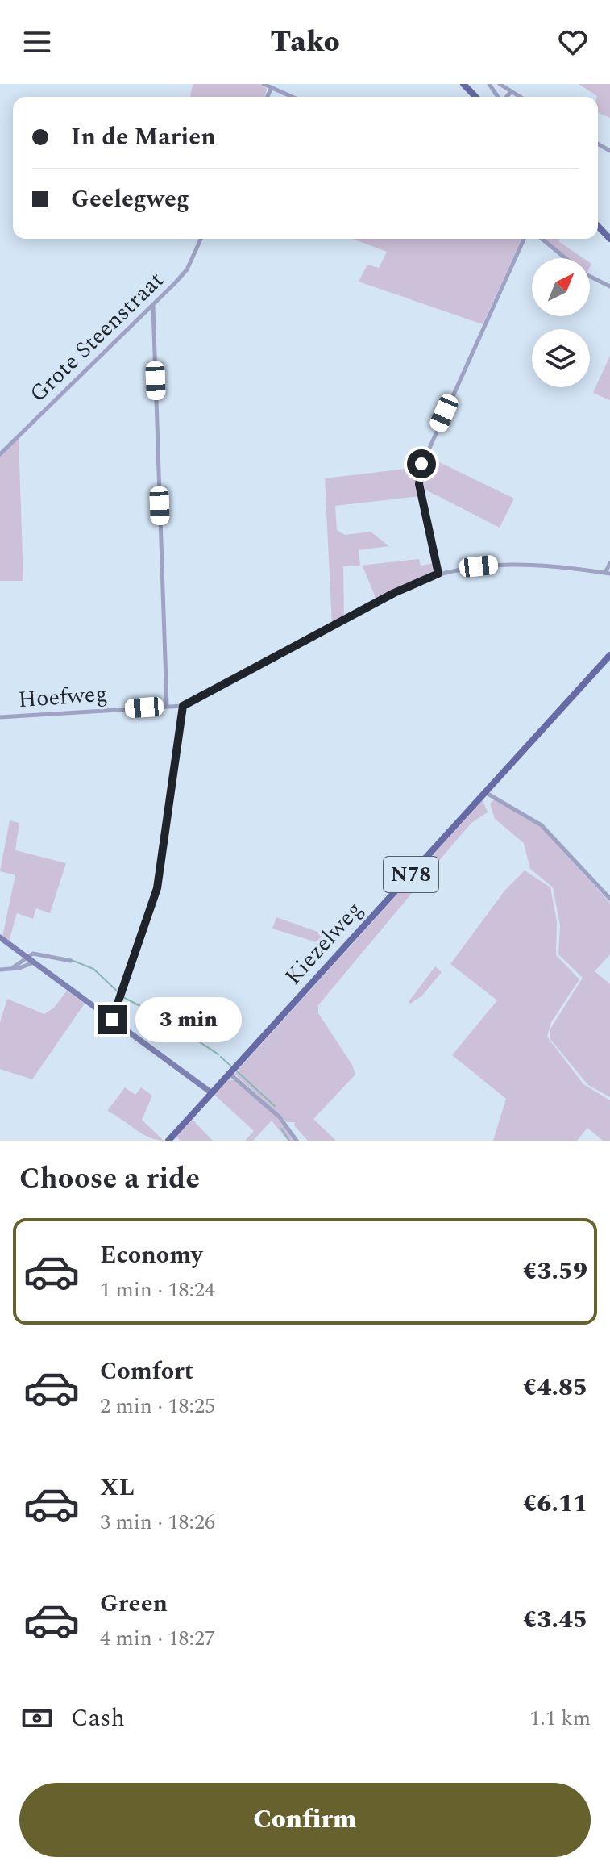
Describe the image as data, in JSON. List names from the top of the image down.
{
  "streets": {
    "main road": ["N78", "Kiezelweg"],
    "street": ["Grote Steenstraat", "Hoefweg"]
  },
  "north": "top right",
  "page": {
    "header": "Tako",
    "banner": ["In de Marien", "Geelegweg"],
    "bubble": "3 min",
    "heading": "Choose a ride",
    "list": [
      {
        "name": "Economy",
        "note": "1 min · 18:24",
        "value": "€3.59"
      },
      {
        "name": "Comfort",
        "note": "2 min · 18:25",
        "value": "€4.85"
      },
      {
        "name": "XL",
        "note": "3 min · 18:26",
        "value": "€6.11"
      },
      {
        "name": "Green",
        "note": "4 min · 18:27",
        "value": "€3.45"
      }
    ],
    "pay": ["Cash", "1.1 km"],
    "buttons": "Confirm"
  }
}
